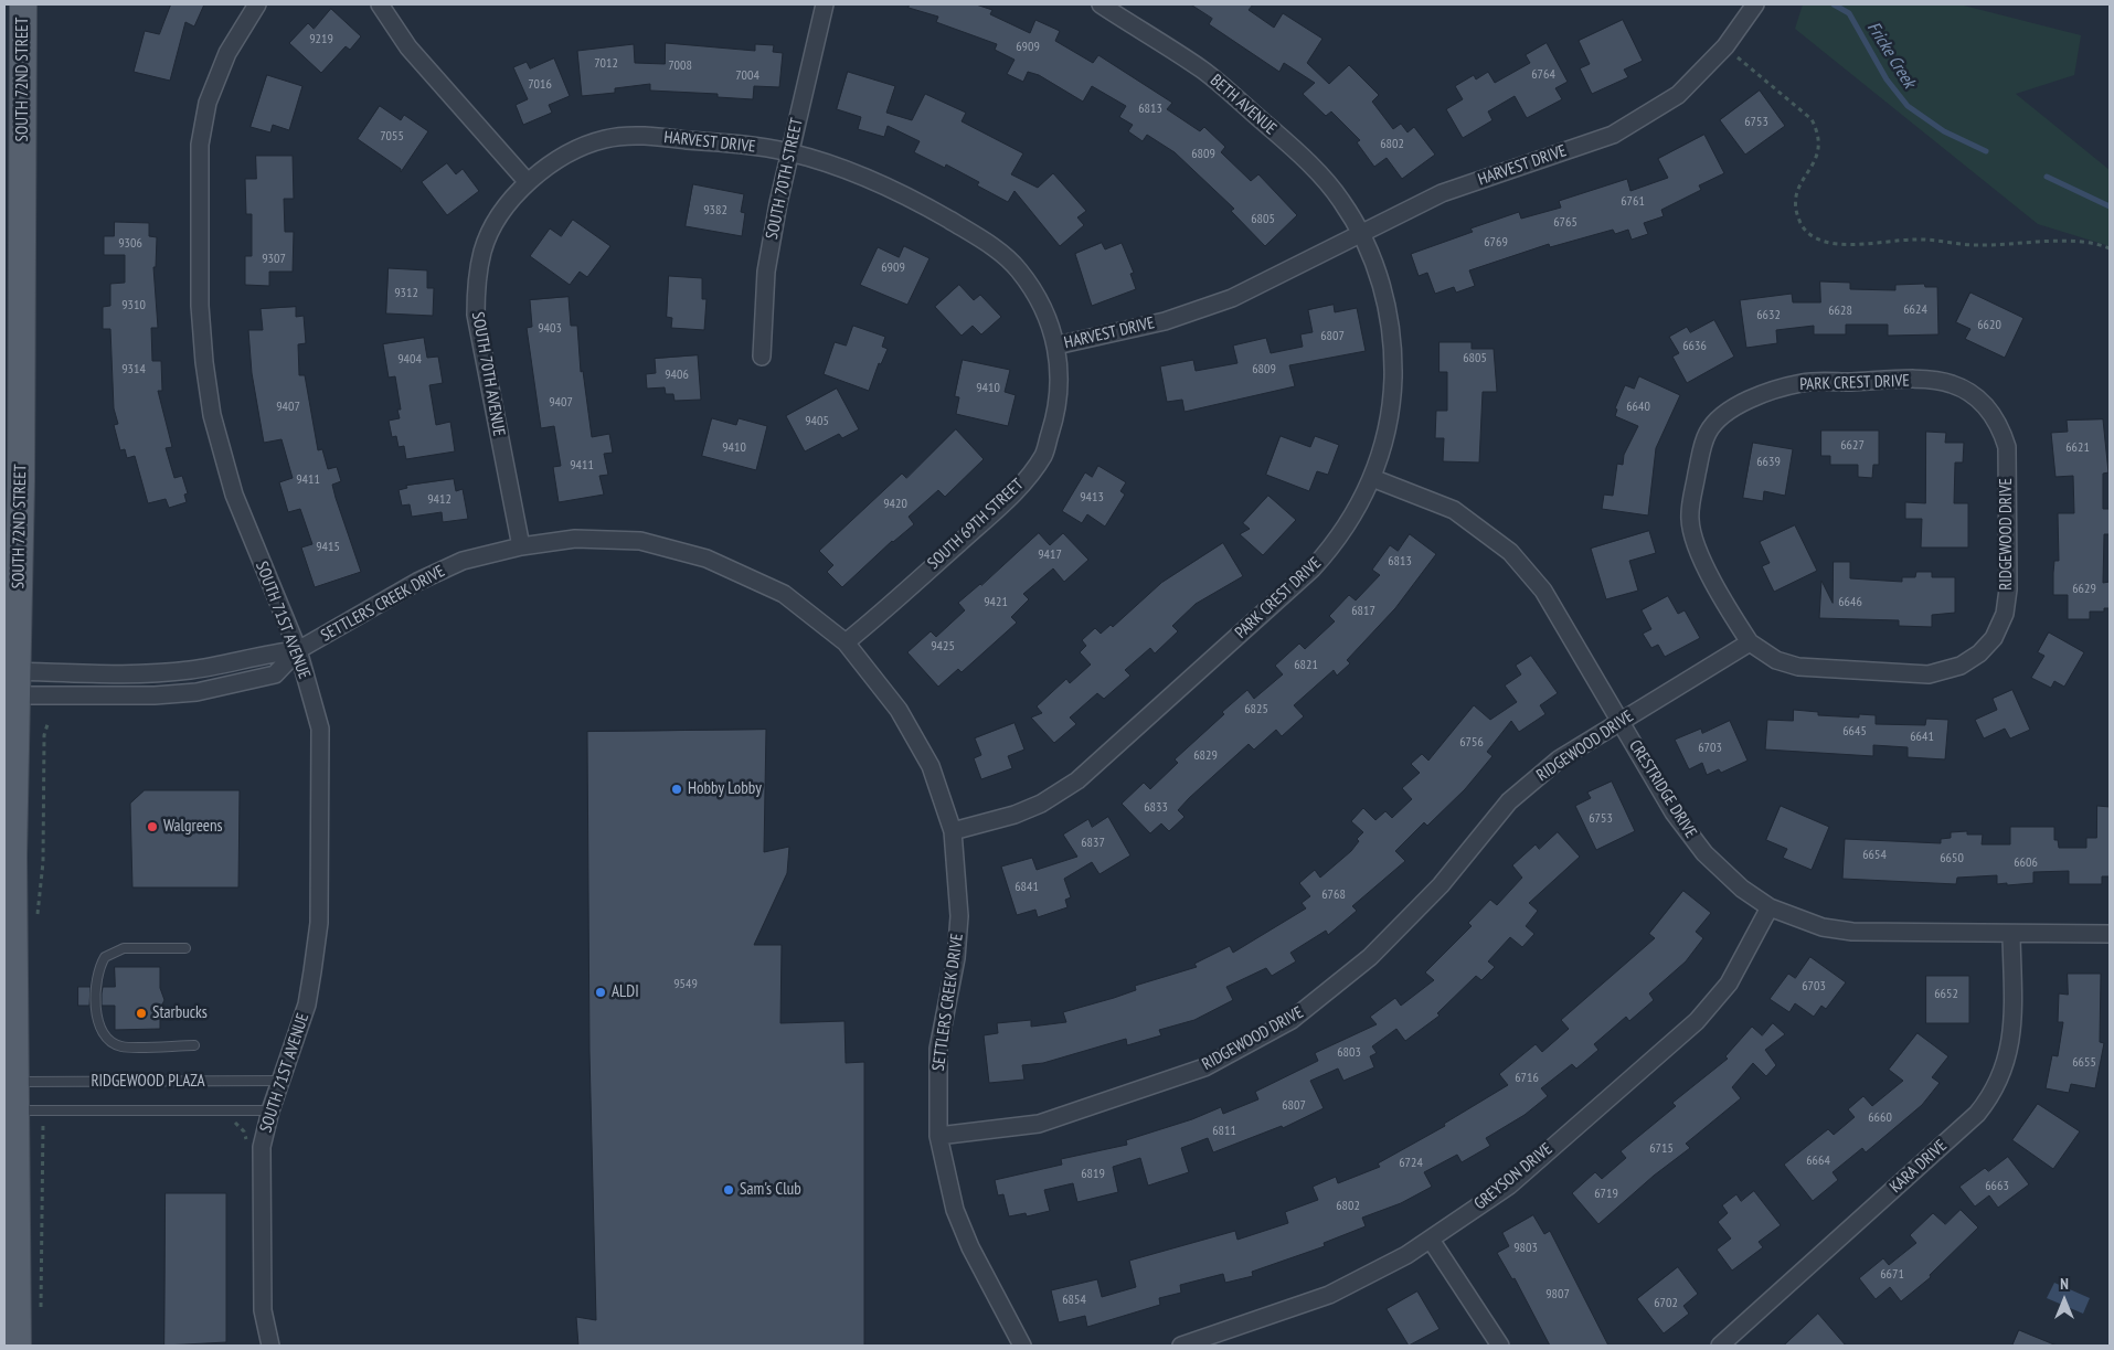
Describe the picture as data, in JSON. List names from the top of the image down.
{
  "streets": {
    "main road": ["SOUTH 72ND STREET"],
    "street": [
      "BETH AVENUE",
      "HARVEST DRIVE",
      "SOUTH 70TH STREET",
      "SOUTH 70TH AVENUE",
      "PARK CREST DRIVE",
      "SOUTH 69TH STREET",
      "RIDGEWOOD DRIVE",
      "SETTLERS CREEK DRIVE",
      "SOUTH 71ST AVENUE",
      "CRESTRIDGE DRIVE",
      "KARA DRIVE",
      "GREYSON DRIVE"
    ],
    "lane": ["RIDGEWOOD PLAZA"]
  },
  "crossings": [
    ["SOUTH 72ND STREET", "SETTLERS CREEK DRIVE"],
    ["SOUTH 72ND STREET", "RIDGEWOOD PLAZA"],
    ["BETH AVENUE", "HARVEST DRIVE"],
    ["BETH AVENUE", "PARK CREST DRIVE"],
    ["HARVEST DRIVE", "SOUTH 70TH STREET"],
    ["HARVEST DRIVE", "SOUTH 70TH AVENUE"],
    ["HARVEST DRIVE", "PARK CREST DRIVE"],
    ["HARVEST DRIVE", "SOUTH 69TH STREET"],
    ["SOUTH 70TH AVENUE", "SETTLERS CREEK DRIVE"],
    ["PARK CREST DRIVE", "RIDGEWOOD DRIVE"],
    ["PARK CREST DRIVE", "SETTLERS CREEK DRIVE"],
    ["PARK CREST DRIVE", "CRESTRIDGE DRIVE"],
    ["SOUTH 69TH STREET", "SETTLERS CREEK DRIVE"],
    ["RIDGEWOOD DRIVE", "SETTLERS CREEK DRIVE"],
    ["RIDGEWOOD DRIVE", "CRESTRIDGE DRIVE"],
    ["SETTLERS CREEK DRIVE", "SOUTH 71ST AVENUE"],
    ["SOUTH 71ST AVENUE", "RIDGEWOOD PLAZA"],
    ["CRESTRIDGE DRIVE", "KARA DRIVE"],
    ["CRESTRIDGE DRIVE", "GREYSON DRIVE"]
  ],
  "water": ["Fricke Creek"],
  "places": [
    "Hobby Lobby",
    "Walgreens",
    "ALDI",
    "Starbucks",
    "Sam's Club"
  ],
  "house_numbers": [
    "9219",
    "6909",
    "7012",
    "7008",
    "6764",
    "7004",
    "7016",
    "6813",
    "6753",
    "7055",
    "6802",
    "6809",
    "6761",
    "9382",
    "6805",
    "6765",
    "6769",
    "9306",
    "9307",
    "6909",
    "9312",
    "9310",
    "6624",
    "6628",
    "6632",
    "6620",
    "9403",
    "6807",
    "6636",
    "6805",
    "9404",
    "9314",
    "6809",
    "9406",
    "9410",
    "9407",
    "9407",
    "6640",
    "9405",
    "6627",
    "9410",
    "6621",
    "6639",
    "9411",
    "9411",
    "9413",
    "9412",
    "9420",
    "9415",
    "9417",
    "6813",
    "6629",
    "9421",
    "6646",
    "6817",
    "9425",
    "6821",
    "6825",
    "6645",
    "6641",
    "6756",
    "6703",
    "6829",
    "6833",
    "6753",
    "6837",
    "6654",
    "6650",
    "6606",
    "6841",
    "6768",
    "9549",
    "6703",
    "6652",
    "6803",
    "6655",
    "6716",
    "6807",
    "6660",
    "6811",
    "6715",
    "6664",
    "6724",
    "6819",
    "6663",
    "6719",
    "6802",
    "9803",
    "6671",
    "9807",
    "6854",
    "6702"
  ],
  "north": "top"
}
